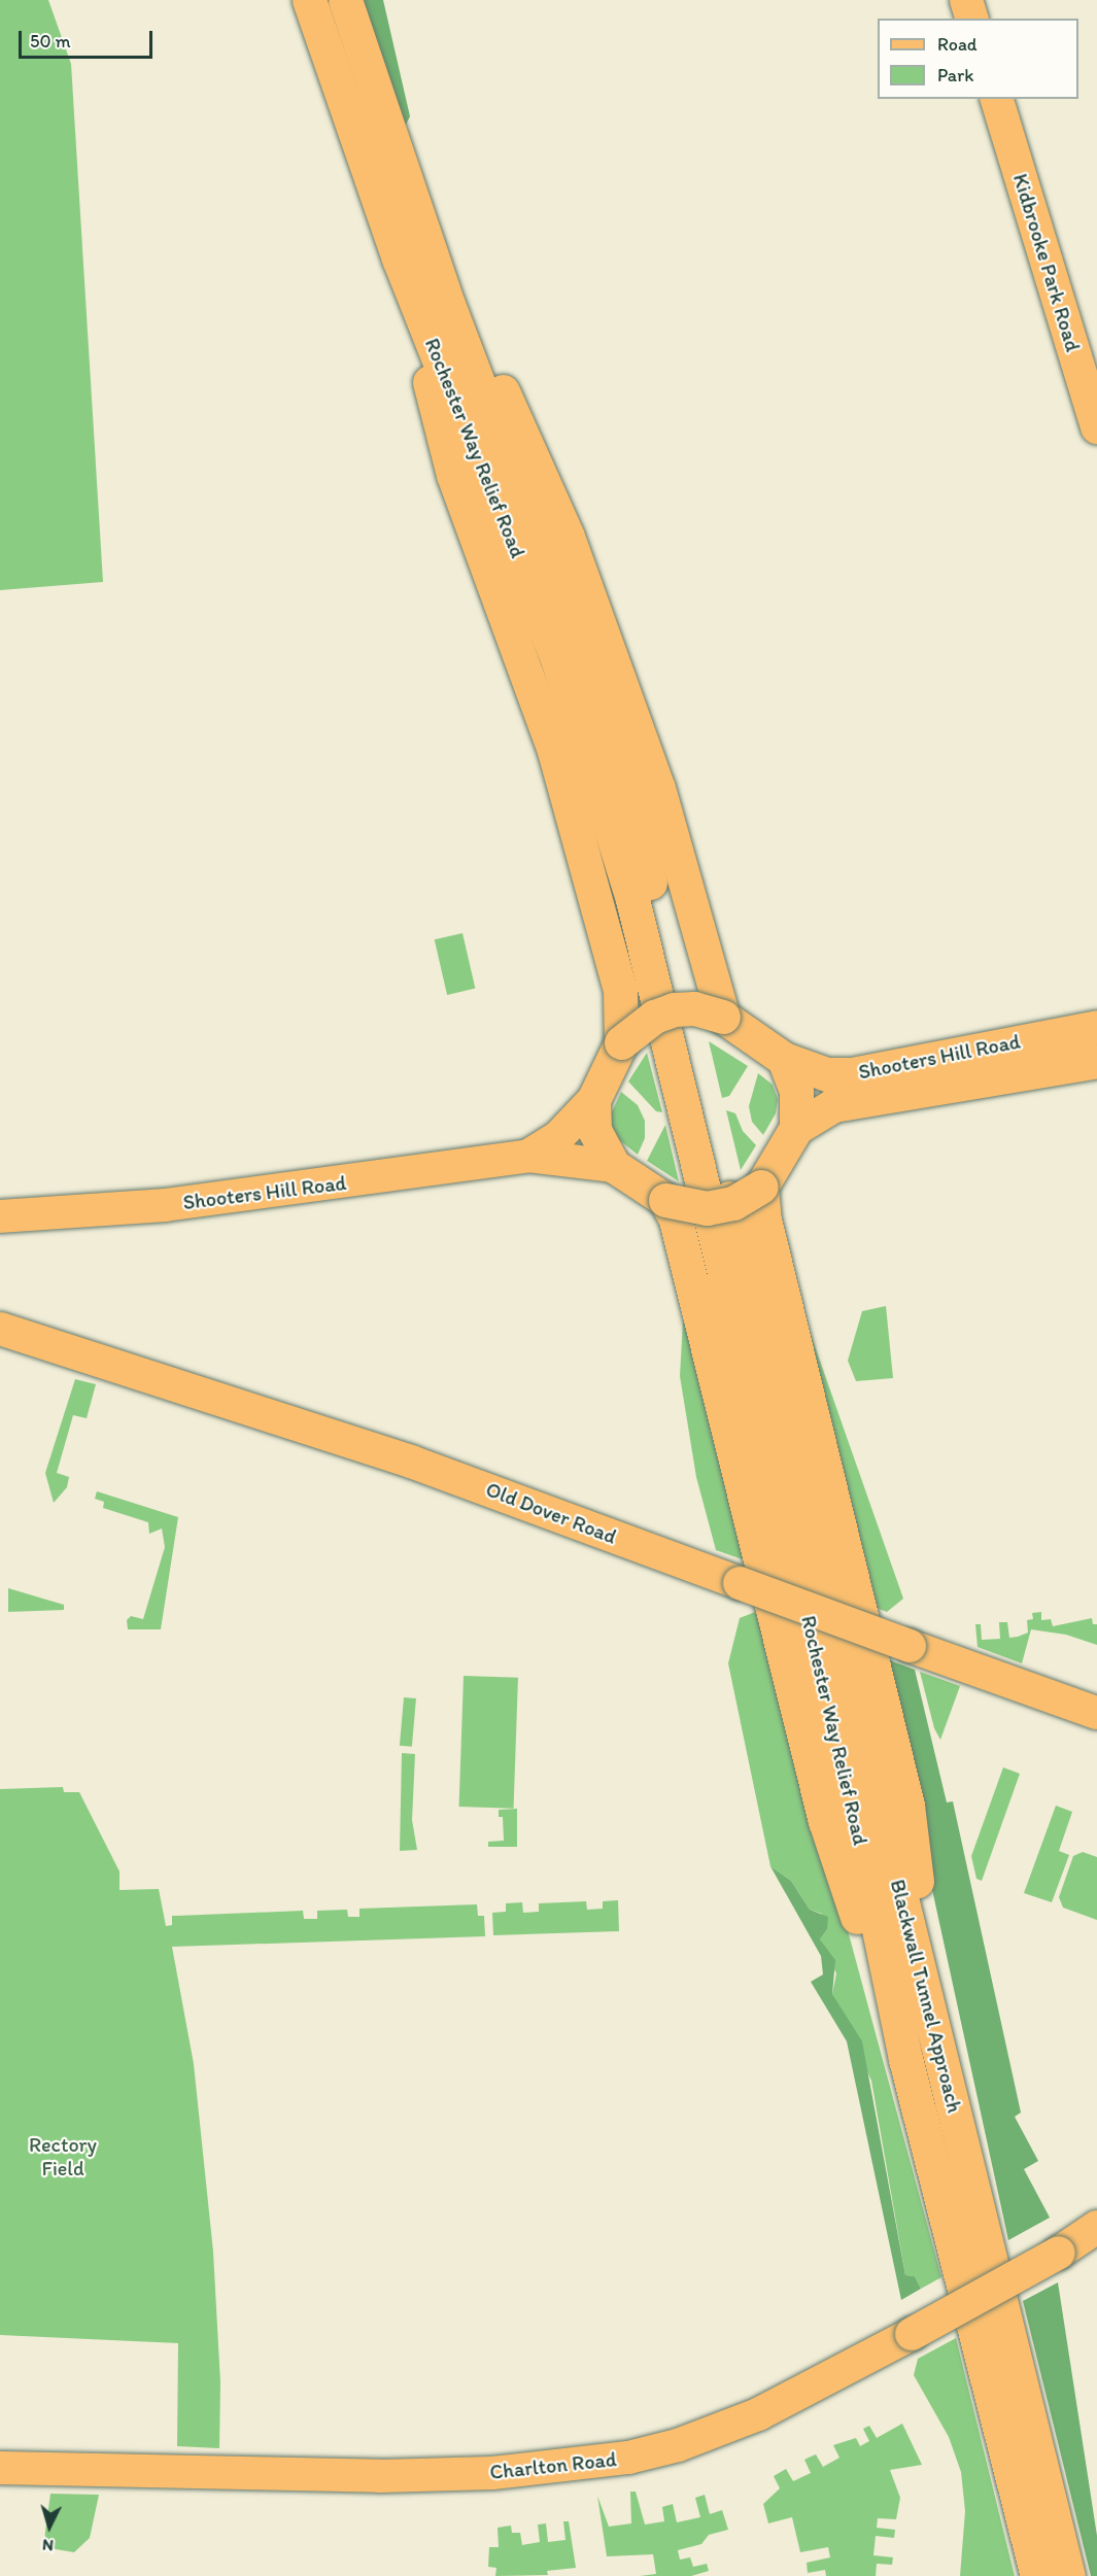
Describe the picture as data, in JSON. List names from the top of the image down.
{
  "streets": {
    "highway": ["Rochester Way Relief Road", "Shooters Hill Road", "Blackwall Tunnel Approach"],
    "main road": ["Kidbrooke Park Road", "Old Dover Road", "Charlton Road"]
  },
  "crossings": [
    ["Rochester Way Relief Road", "Blackwall Tunnel Approach"]
  ],
  "parks": ["Rectory Field"],
  "legend": ["Road", "Park"],
  "scale_bar": "50 m",
  "north": "bottom"
}
